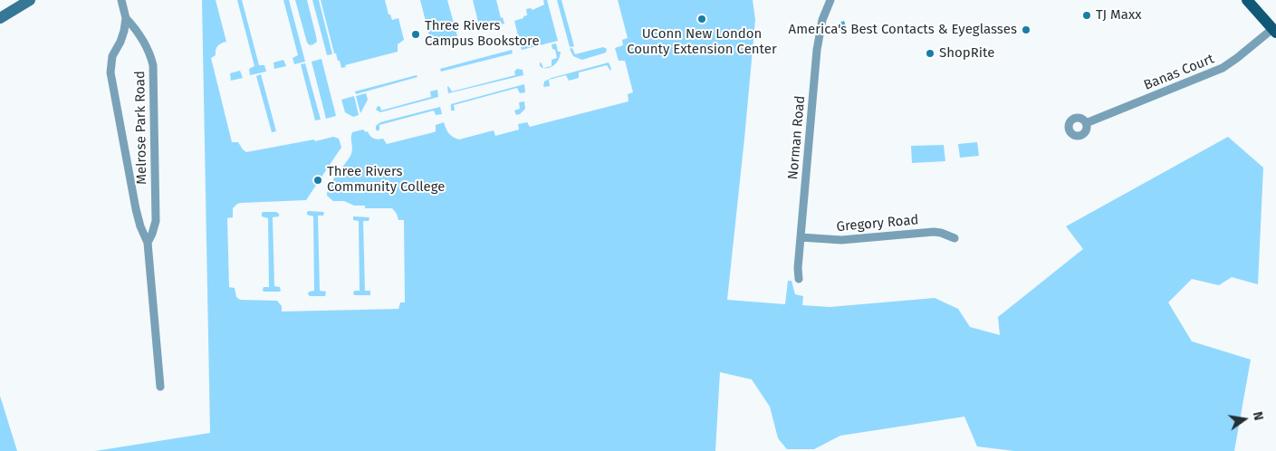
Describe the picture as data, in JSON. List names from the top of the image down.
{
  "streets": {
    "street": [
      "Banas Court",
      "Melrose Park Road",
      "Norman Road",
      "Gregory Road"
    ]
  },
  "crossings": [
    ["Norman Road", "Gregory Road"]
  ],
  "places": [
    "TJ Maxx",
    "UConn New London County Extension Center",
    "America's Best Contacts & Eyeglasses",
    "Three Rivers Campus Bookstore",
    "ShopRite",
    "Three Rivers Community College"
  ],
  "north": "right"
}
